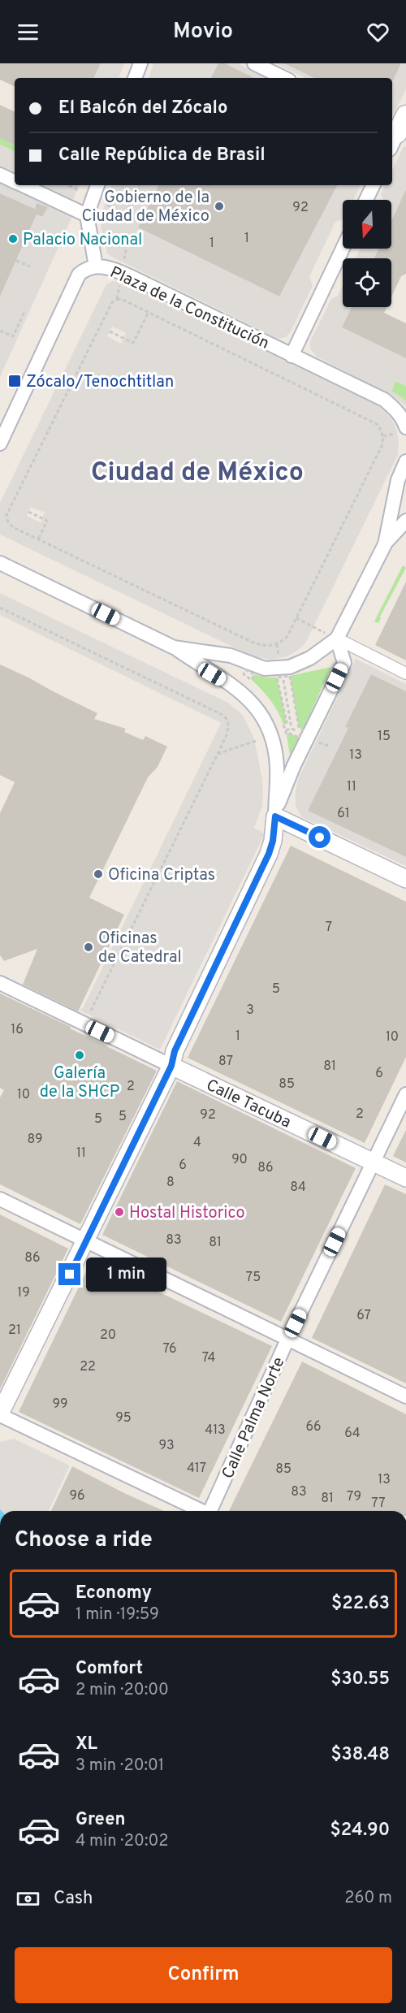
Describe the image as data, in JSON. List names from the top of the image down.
{
  "streets": {
    "street": ["Plaza de la Constitución", "Calle Tacuba", "Calle Palma Norte"]
  },
  "crossings": [
    ["Calle Tacuba", "Calle Palma Norte"]
  ],
  "districts": ["Ciudad de México"],
  "places": {
    "other": [
      "Gobierno de la Ciudad de México",
      "Palacio Nacional",
      "Oficina Criptas",
      "Oficinas de Catedral",
      "Galería de la SHCP",
      "Hostal Historico"
    ],
    "transit": ["Zócalo/Tenochtitlan"]
  },
  "house_numbers": [
    "92",
    "1",
    "1",
    "15",
    "13",
    "11",
    "61",
    "7",
    "5",
    "3",
    "16",
    "1",
    "10",
    "87",
    "81",
    "6",
    "85",
    "2",
    "10",
    "2",
    "92",
    "5",
    "5",
    "89",
    "4",
    "11",
    "90",
    "6",
    "86",
    "8",
    "84",
    "83",
    "81",
    "86",
    "75",
    "19",
    "67",
    "21",
    "20",
    "76",
    "74",
    "22",
    "99",
    "95",
    "66",
    "413",
    "64",
    "93",
    "417",
    "85",
    "13",
    "83",
    "96",
    "79",
    "81",
    "77"
  ],
  "north": "bottom",
  "page": {
    "header": "Movio",
    "banner": ["El Balcón del Zócalo", "Calle República de Brasil"],
    "bubble": "1 min",
    "heading": "Choose a ride",
    "list": [
      {
        "name": "Economy",
        "note": "1 min · 19:59",
        "value": "$22.63"
      },
      {
        "name": "Comfort",
        "note": "2 min · 20:00",
        "value": "$30.55"
      },
      {
        "name": "XL",
        "note": "3 min · 20:01",
        "value": "$38.48"
      },
      {
        "name": "Green",
        "note": "4 min · 20:02",
        "value": "$24.90"
      }
    ],
    "pay": ["Cash", "260 m"],
    "buttons": "Confirm"
  }
}
